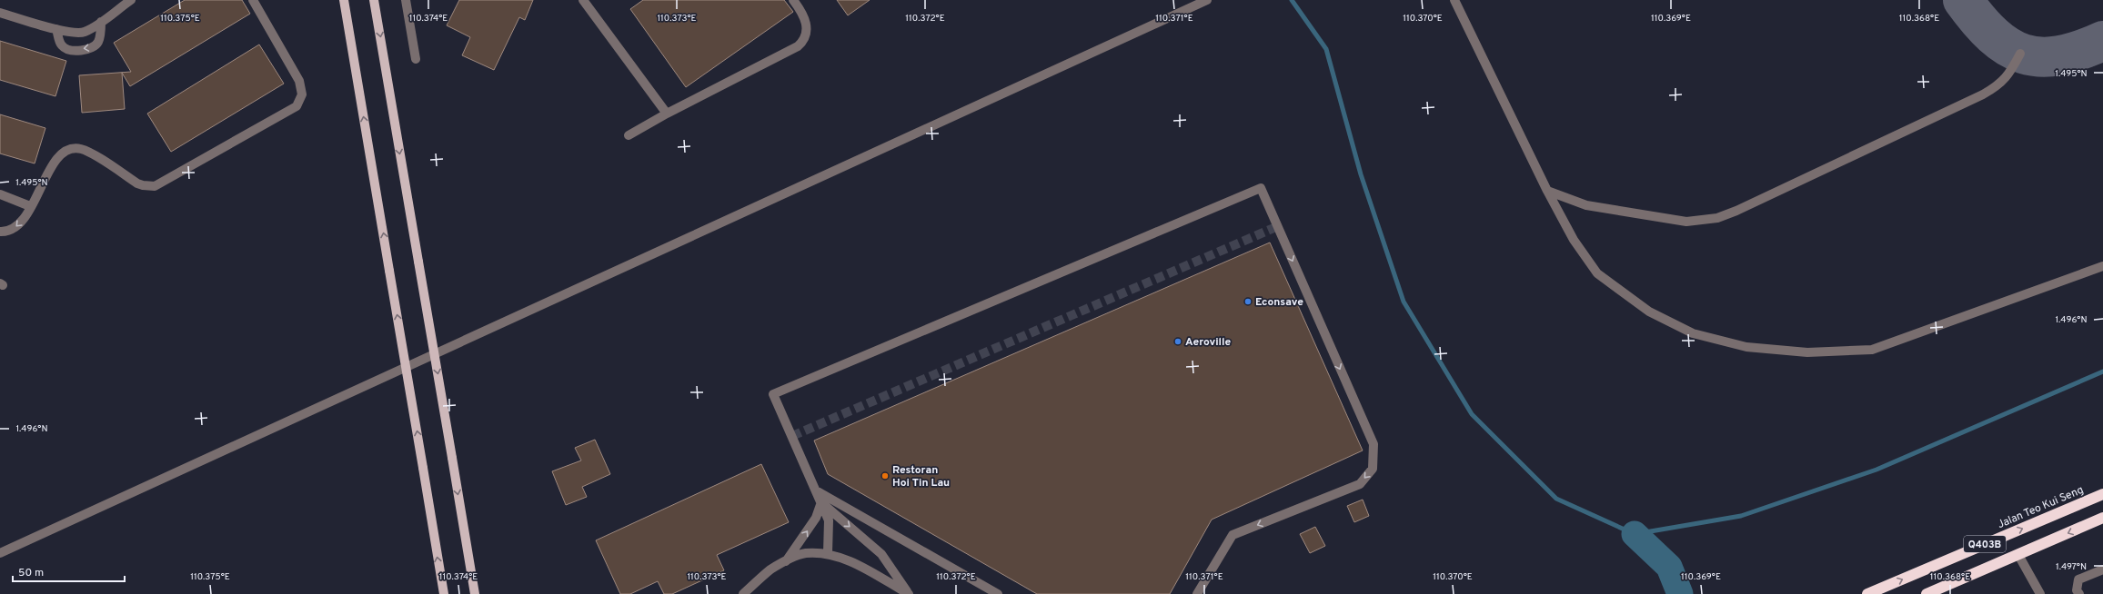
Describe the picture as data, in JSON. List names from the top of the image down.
{
  "streets": {
    "highway": ["Jalan Teo Kui Seng", "Q403B"]
  },
  "places": ["Econsave", "Aeroville", "Restoran Hoi Tin Lau"],
  "scale_bar": "50 m",
  "coordinates": [
    "110.375°E",
    "110.374°E",
    "110.373°E",
    "110.372°E",
    "110.371°E",
    "110.370°E",
    "110.368°E",
    "110.369°E",
    "1.495°N",
    "1.496°N",
    "1.497°N"
  ]
}
